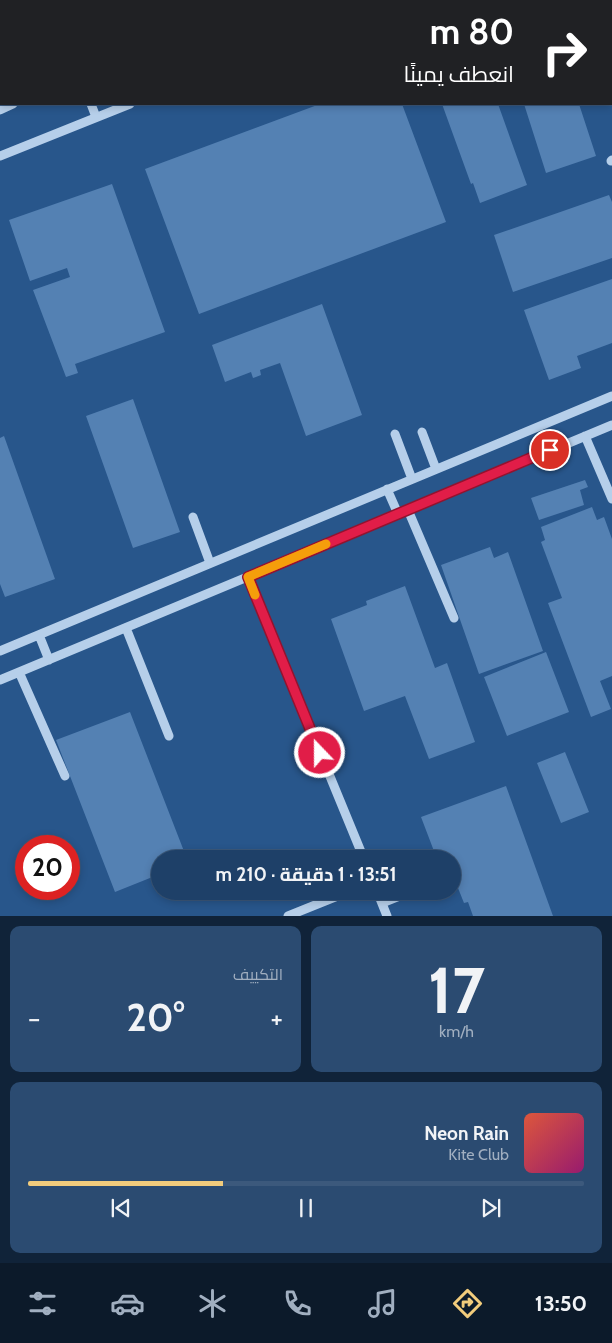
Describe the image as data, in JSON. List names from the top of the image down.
{
  "page": {
    "turn": ["80 m", "انعطف يمينًا"],
    "limit": "20",
    "trip": "13:51 · 1 دقيقة · 210 m",
    "tile": [
      ["17", "km/h"],
      "التكييف"
    ],
    "heat": ["−", "20°", "+"],
    "song": ["Neon Rain", "Kite Club"],
    "tabs": "13:50"
  }
}
